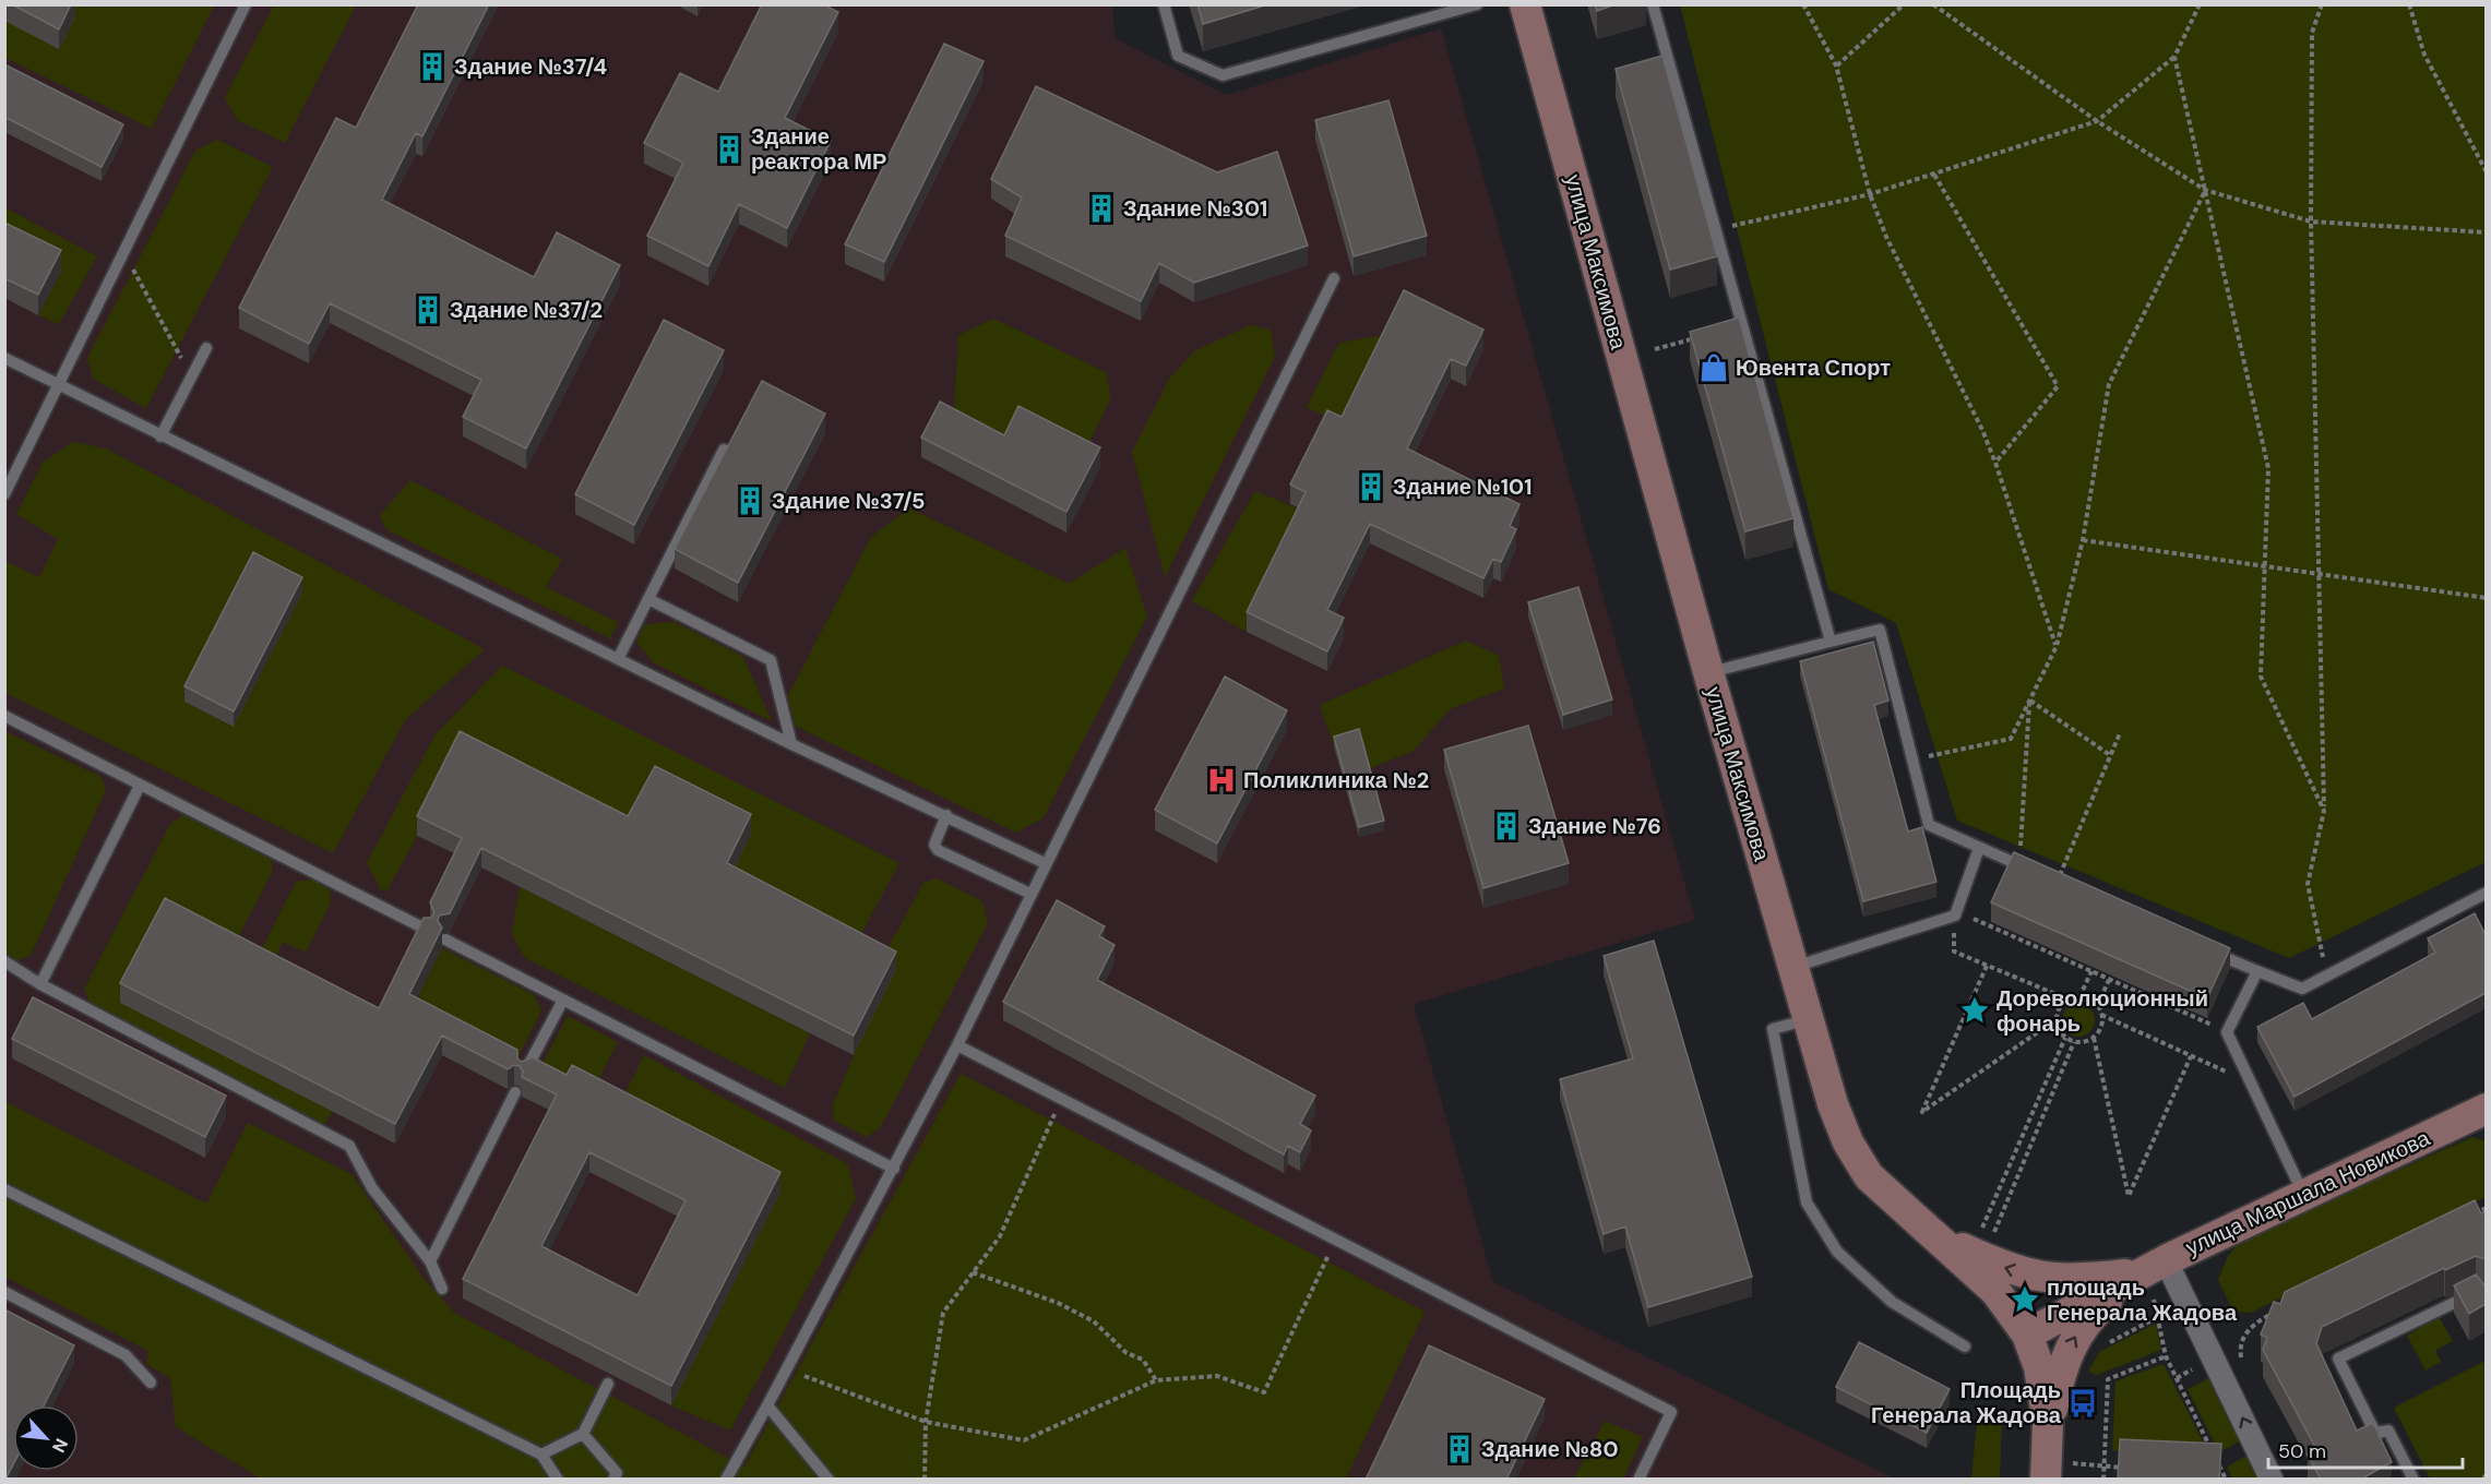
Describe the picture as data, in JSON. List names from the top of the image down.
{
  "streets": {
    "street": ["улица Максимова", "улица Маршала Новикова"]
  },
  "crossings": [
    ["улица Максимова", "улица Маршала Новикова"]
  ],
  "places": {
    "building": [
      "Здание №37/4",
      "Здание реактора МР",
      "Здание №301",
      "Здание №37/2",
      "Здание №101",
      "Здание №37/5",
      "Здание №76",
      "Здание №80"
    ],
    "shop": ["Ювента Спорт"],
    "hospital": ["Поликлиника №2"],
    "place": ["Дореволюционный фонарь", "площадь Генерала Жадова"],
    "bus stop": ["Площадь Генерала Жадова"]
  },
  "scale_bar": "50 m",
  "north": "bottom right"
}
